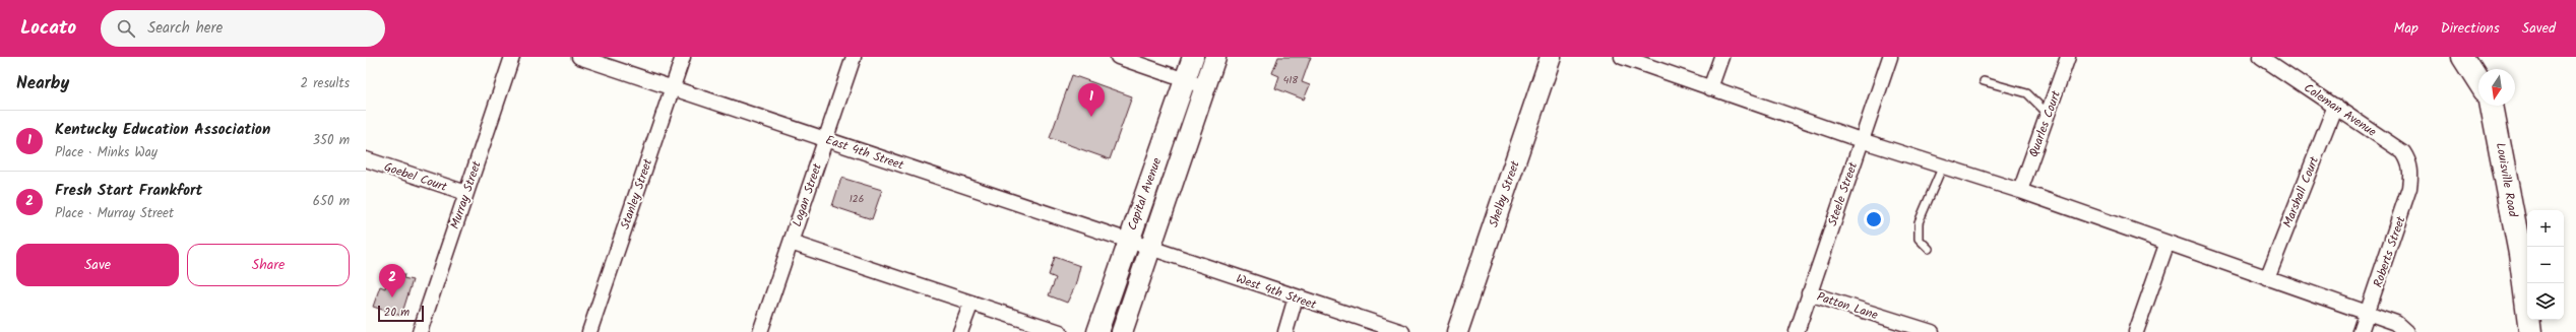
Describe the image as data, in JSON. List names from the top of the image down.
{
  "streets": {
    "main road": ["Louisville Road", "Capital Avenue", "Shelby Street"],
    "street": [
      "Coleman Avenue",
      "Quarles Court",
      "East 4th Street",
      "Goebel Court",
      "Marshall Court",
      "Stanley Street",
      "Steele Street",
      "Murray Street",
      "Logan Street",
      "Roberts Street",
      "West 4th Street",
      "Patton Lane"
    ]
  },
  "crossings": [
    ["Coleman Avenue", "Marshall Court"],
    ["Coleman Avenue", "Roberts Street"],
    ["East 4th Street", "Stanley Street"],
    ["East 4th Street", "Capital Avenue"],
    ["East 4th Street", "Logan Street"],
    ["East 4th Street", "West 4th Street"],
    ["Goebel Court", "Murray Street"],
    ["Capital Avenue", "West 4th Street"],
    ["Steele Street", "Patton Lane"]
  ],
  "house_numbers": ["418", "126"],
  "scale_bar": "20 m",
  "north": "bottom",
  "page": {
    "header": "Locato",
    "search": "Search here",
    "nav": ["Map", "Directions", "Saved"],
    "heading": ["Nearby", "2 results"],
    "pins": ["1", "2"],
    "list": [
      {
        "mark": "1",
        "name": "Kentucky Education Association",
        "note": "Place · Minks Way",
        "value": "350 m"
      },
      {
        "mark": "2",
        "name": "Fresh Start Frankfort",
        "note": "Place · Murray Street",
        "value": "650 m"
      }
    ],
    "map_buttons": ["+", "−"],
    "buttons": ["Save", "Share"],
    "scale": "20 m"
  }
}
